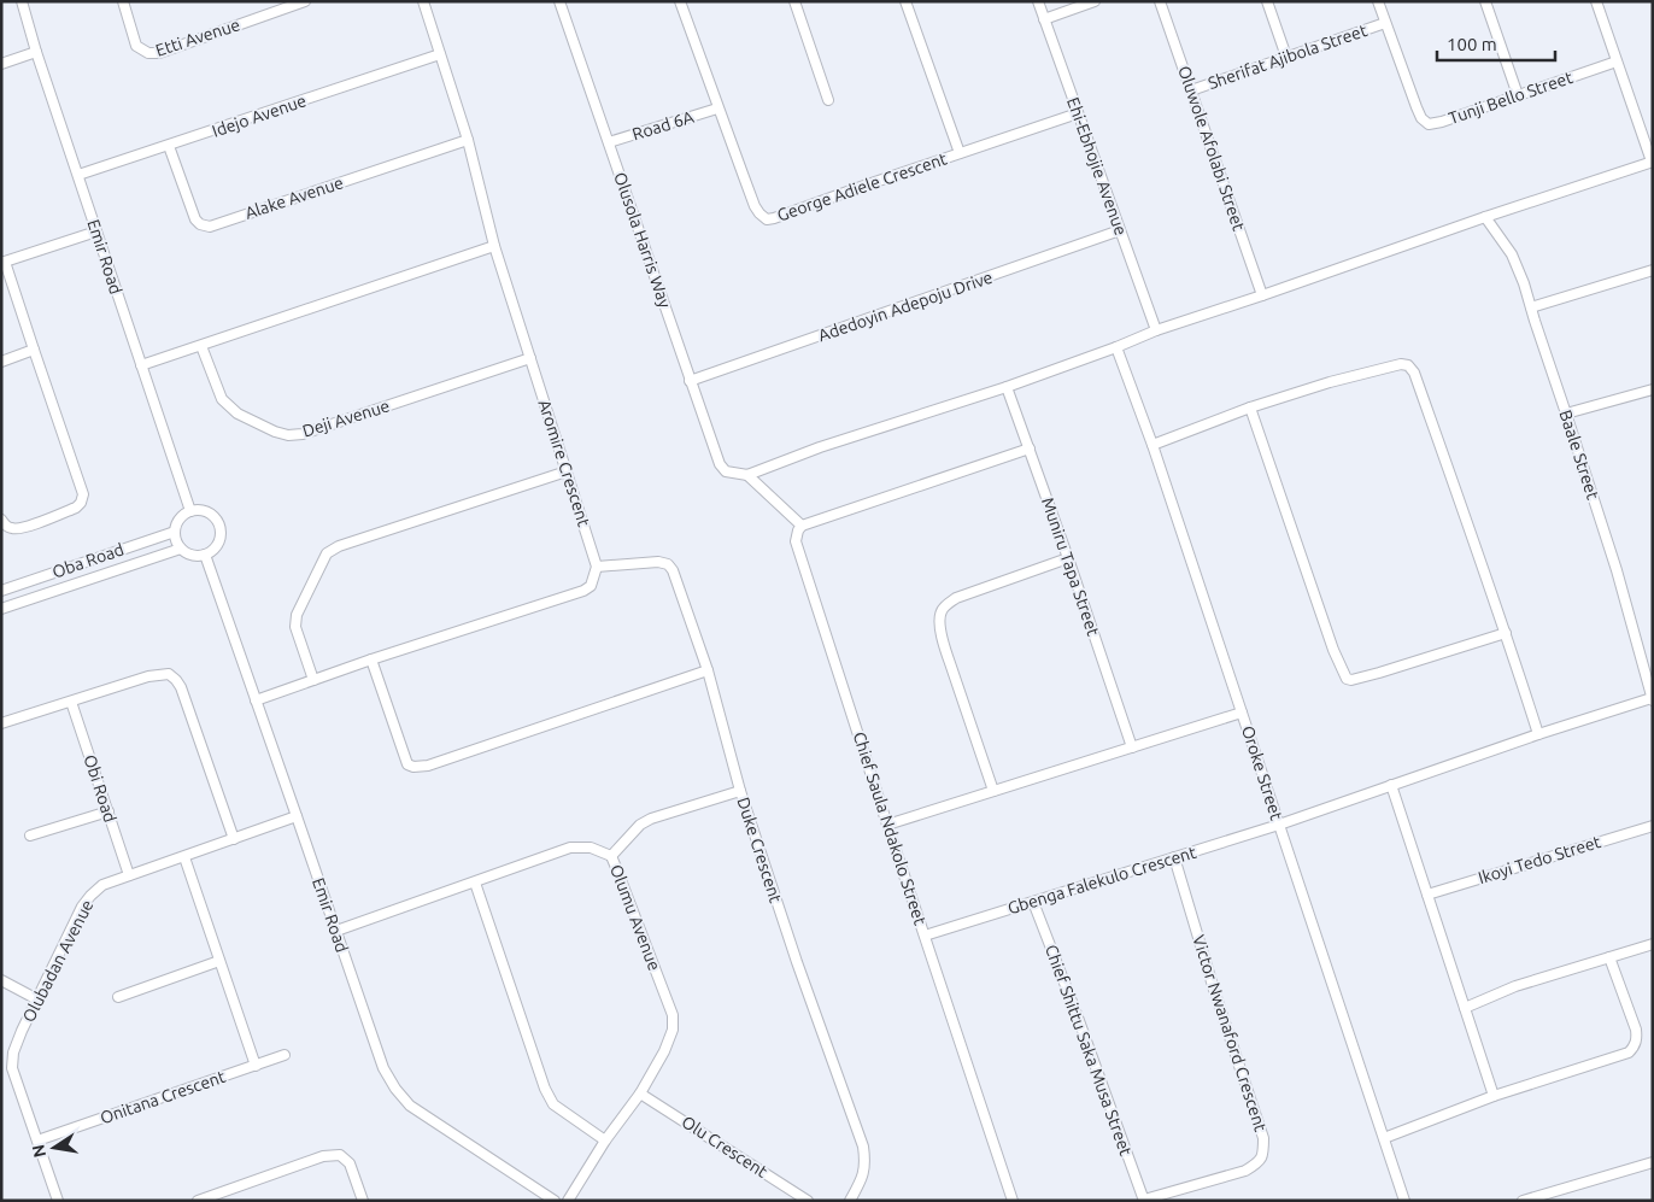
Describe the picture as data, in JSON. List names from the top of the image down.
{
  "streets": {
    "street": [
      "Etti Avenue",
      "Sherifat Ajibola Street",
      "Tunji Bello Street",
      "Idejo Avenue",
      "Road 6A",
      "Oluwole Afolabi Street",
      "Ehi-Ebhojie Avenue",
      "George Adiele Crescent",
      "Alake Avenue",
      "Olusola Harris Way",
      "Emir Road",
      "Adedoyin Adepoju Drive",
      "Deji Avenue",
      "Baale Street",
      "Aromire Crescent",
      "Oba Road",
      "Muniru Tapa Street",
      "Oroke Street",
      "Obi Road",
      "Chief Saula Ndakolo Street",
      "Duke Crescent",
      "Ikoyi Tedo Street",
      "Gbenga Falekulo Crescent",
      "Olumu Avenue",
      "Olubadan Avenue",
      "Victor Nwanaford Crescent",
      "Chief Shittu Saka Musa Street",
      "Onitana Crescent",
      "Olu Crescent"
    ]
  },
  "crossings": [
    ["Sherifat Ajibola Street", "Tunji Bello Street"],
    ["Sherifat Ajibola Street", "Oluwole Afolabi Street"],
    ["Idejo Avenue", "Alake Avenue"],
    ["Idejo Avenue", "Emir Road"],
    ["Idejo Avenue", "Aromire Crescent"],
    ["Road 6A", "George Adiele Crescent"],
    ["Road 6A", "Olusola Harris Way"],
    ["Ehi-Ebhojie Avenue", "George Adiele Crescent"],
    ["Ehi-Ebhojie Avenue", "Adedoyin Adepoju Drive"],
    ["Alake Avenue", "Aromire Crescent"],
    ["Olusola Harris Way", "Adedoyin Adepoju Drive"],
    ["Emir Road", "Oba Road"],
    ["Emir Road", "Olumu Avenue"],
    ["Emir Road", "Olubadan Avenue"],
    ["Deji Avenue", "Aromire Crescent"],
    ["Baale Street", "Gbenga Falekulo Crescent"],
    ["Aromire Crescent", "Duke Crescent"],
    ["Oroke Street", "Gbenga Falekulo Crescent"],
    ["Obi Road", "Olubadan Avenue"],
    ["Chief Saula Ndakolo Street", "Gbenga Falekulo Crescent"],
    ["Gbenga Falekulo Crescent", "Victor Nwanaford Crescent"],
    ["Gbenga Falekulo Crescent", "Chief Shittu Saka Musa Street"],
    ["Olumu Avenue", "Olu Crescent"],
    ["Olubadan Avenue", "Onitana Crescent"],
    ["Victor Nwanaford Crescent", "Chief Shittu Saka Musa Street"]
  ],
  "scale_bar": "100 m",
  "north": "left"
}
